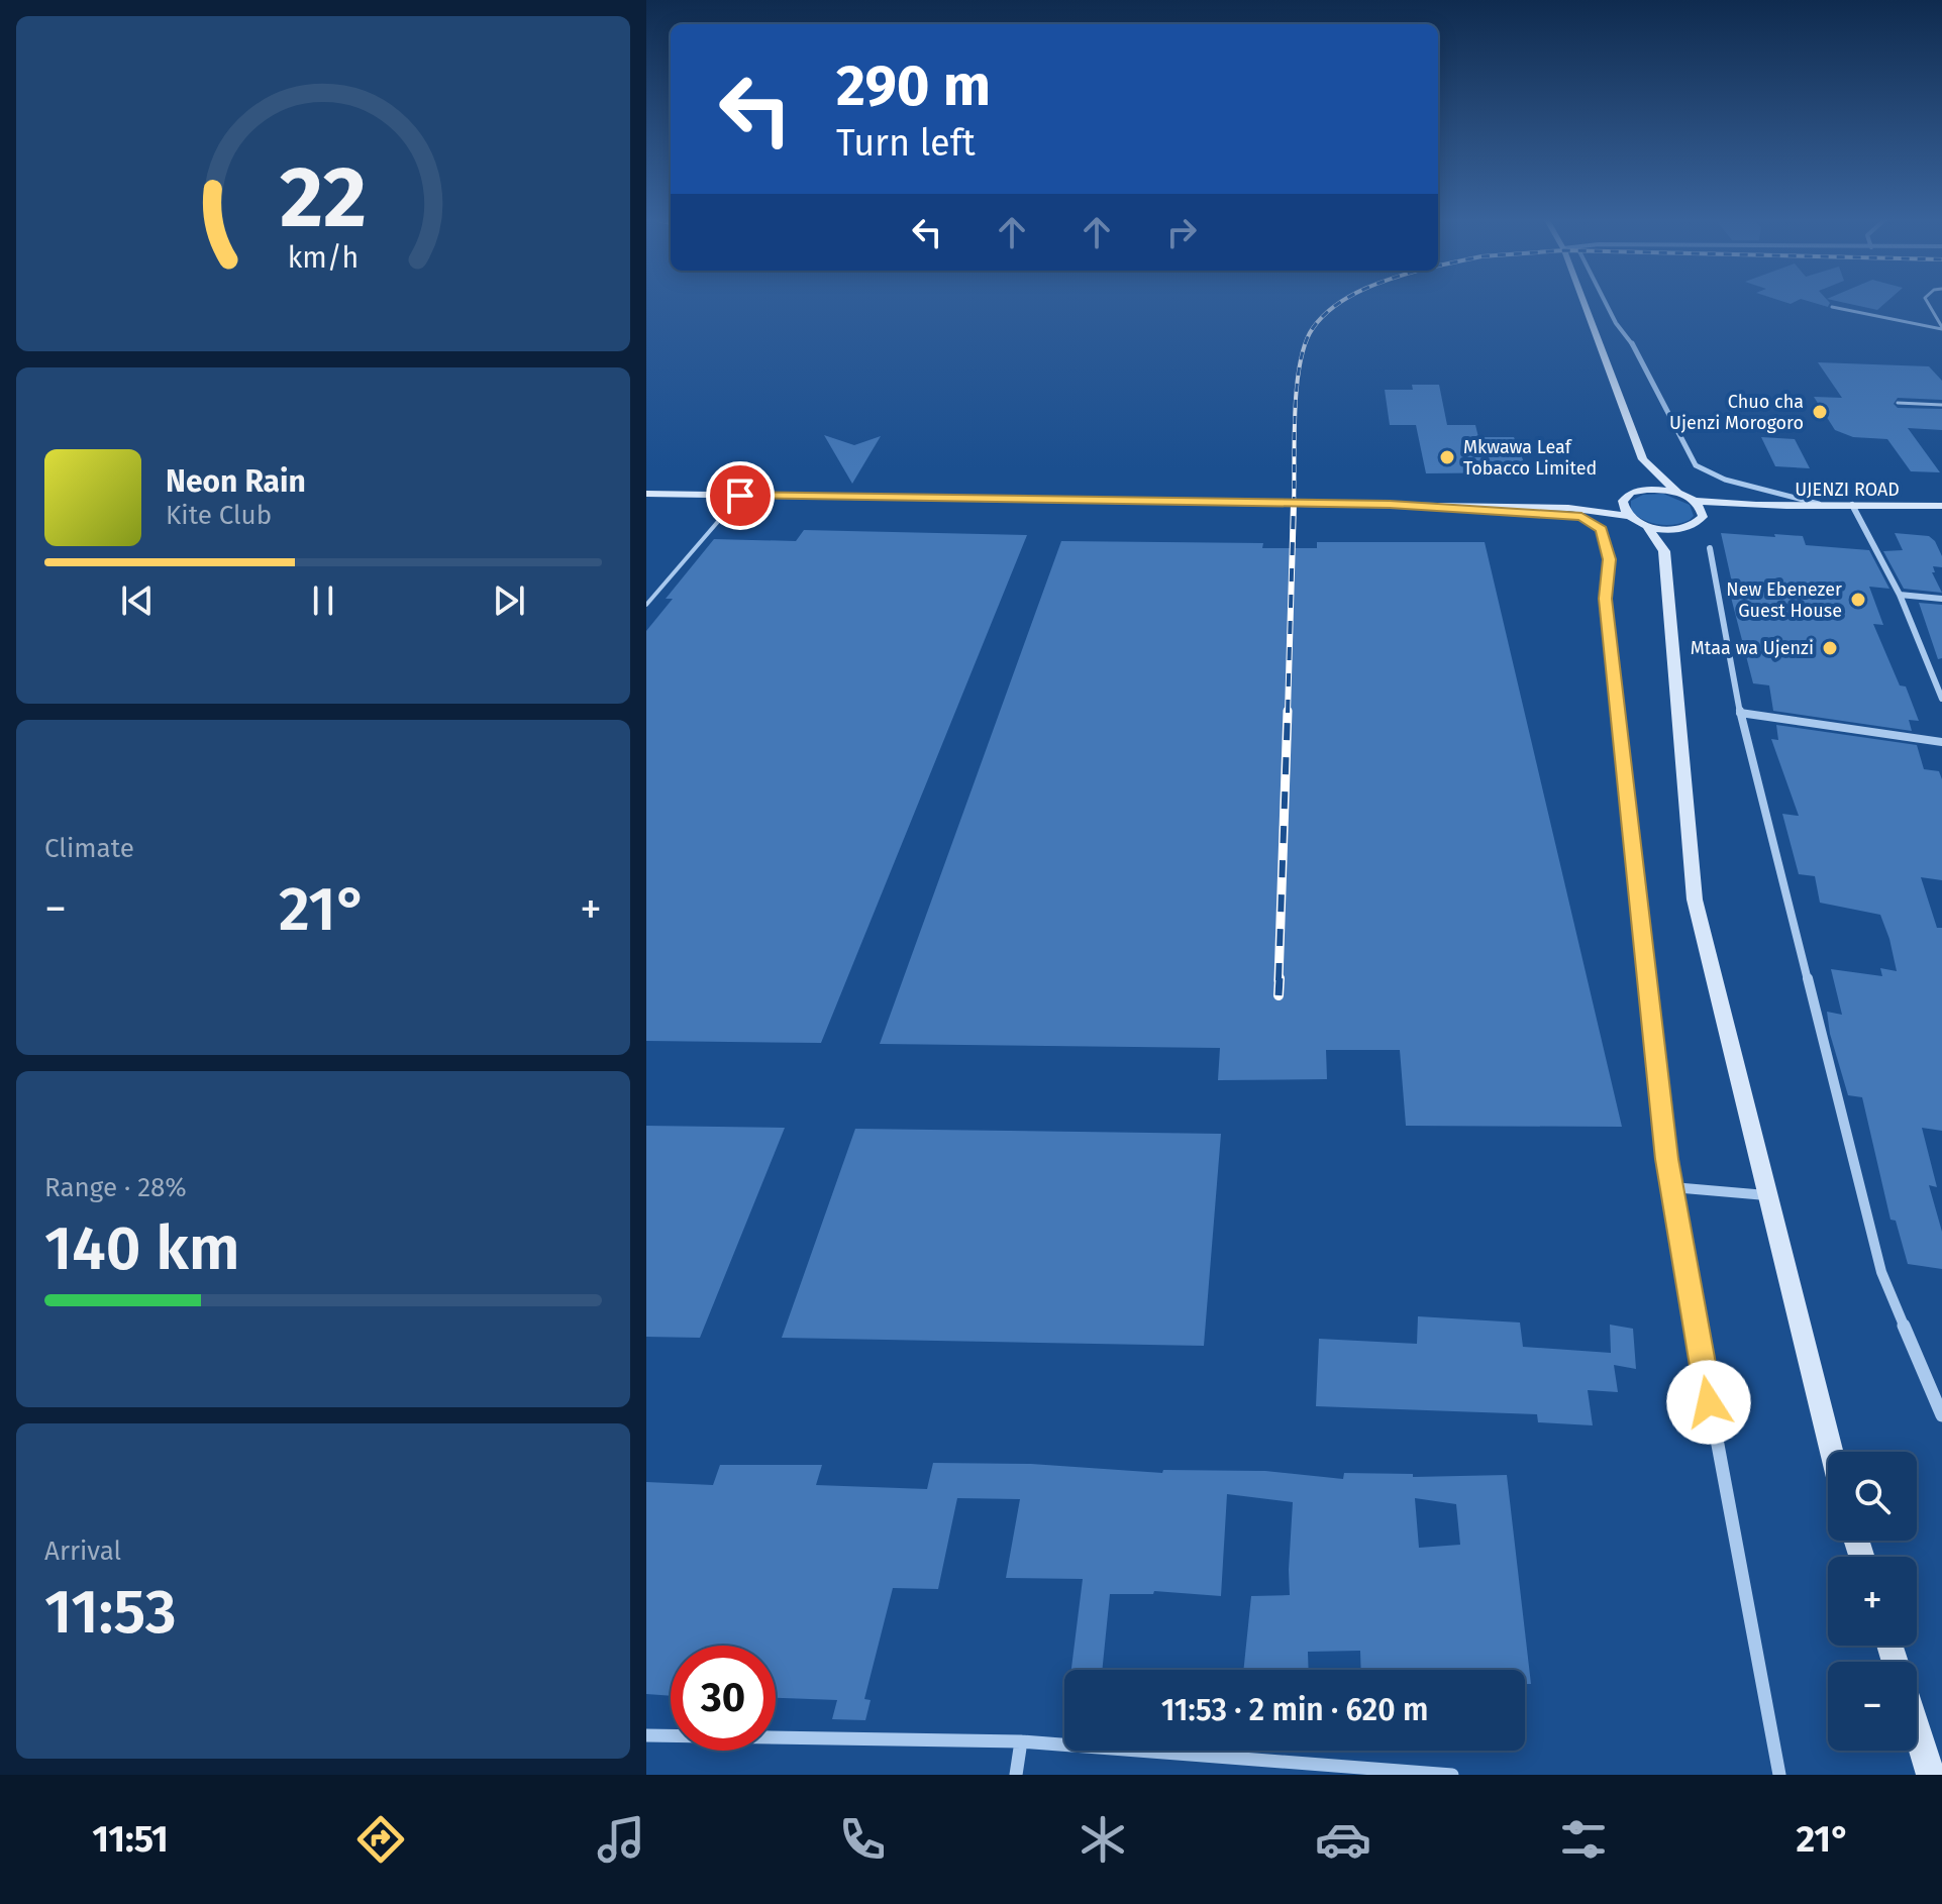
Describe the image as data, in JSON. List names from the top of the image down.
{
  "streets": {
    "street": ["UJENZI ROAD"]
  },
  "places": [
    "Chuo cha Ujenzi Morogoro",
    "Mkwawa Leaf Tobacco Limited",
    "New Ebenezer Guest House",
    "Mtaa wa Ujenzi"
  ],
  "page": {
    "turn": ["290 m", "Turn left"],
    "song": ["Neon Rain", "Kite Club"],
    "tile": [
      "Climate",
      ["Range · 28%", "140 km"],
      ["Arrival", "11:53"]
    ],
    "heat": ["−", "21°", "+"],
    "map_buttons": ["+", "−"],
    "limit": "30",
    "trip": "11:53 · 2 min · 620 m",
    "tabs": ["11:51", "21°"],
    "gauge": ["22", "km/h"]
  }
}
